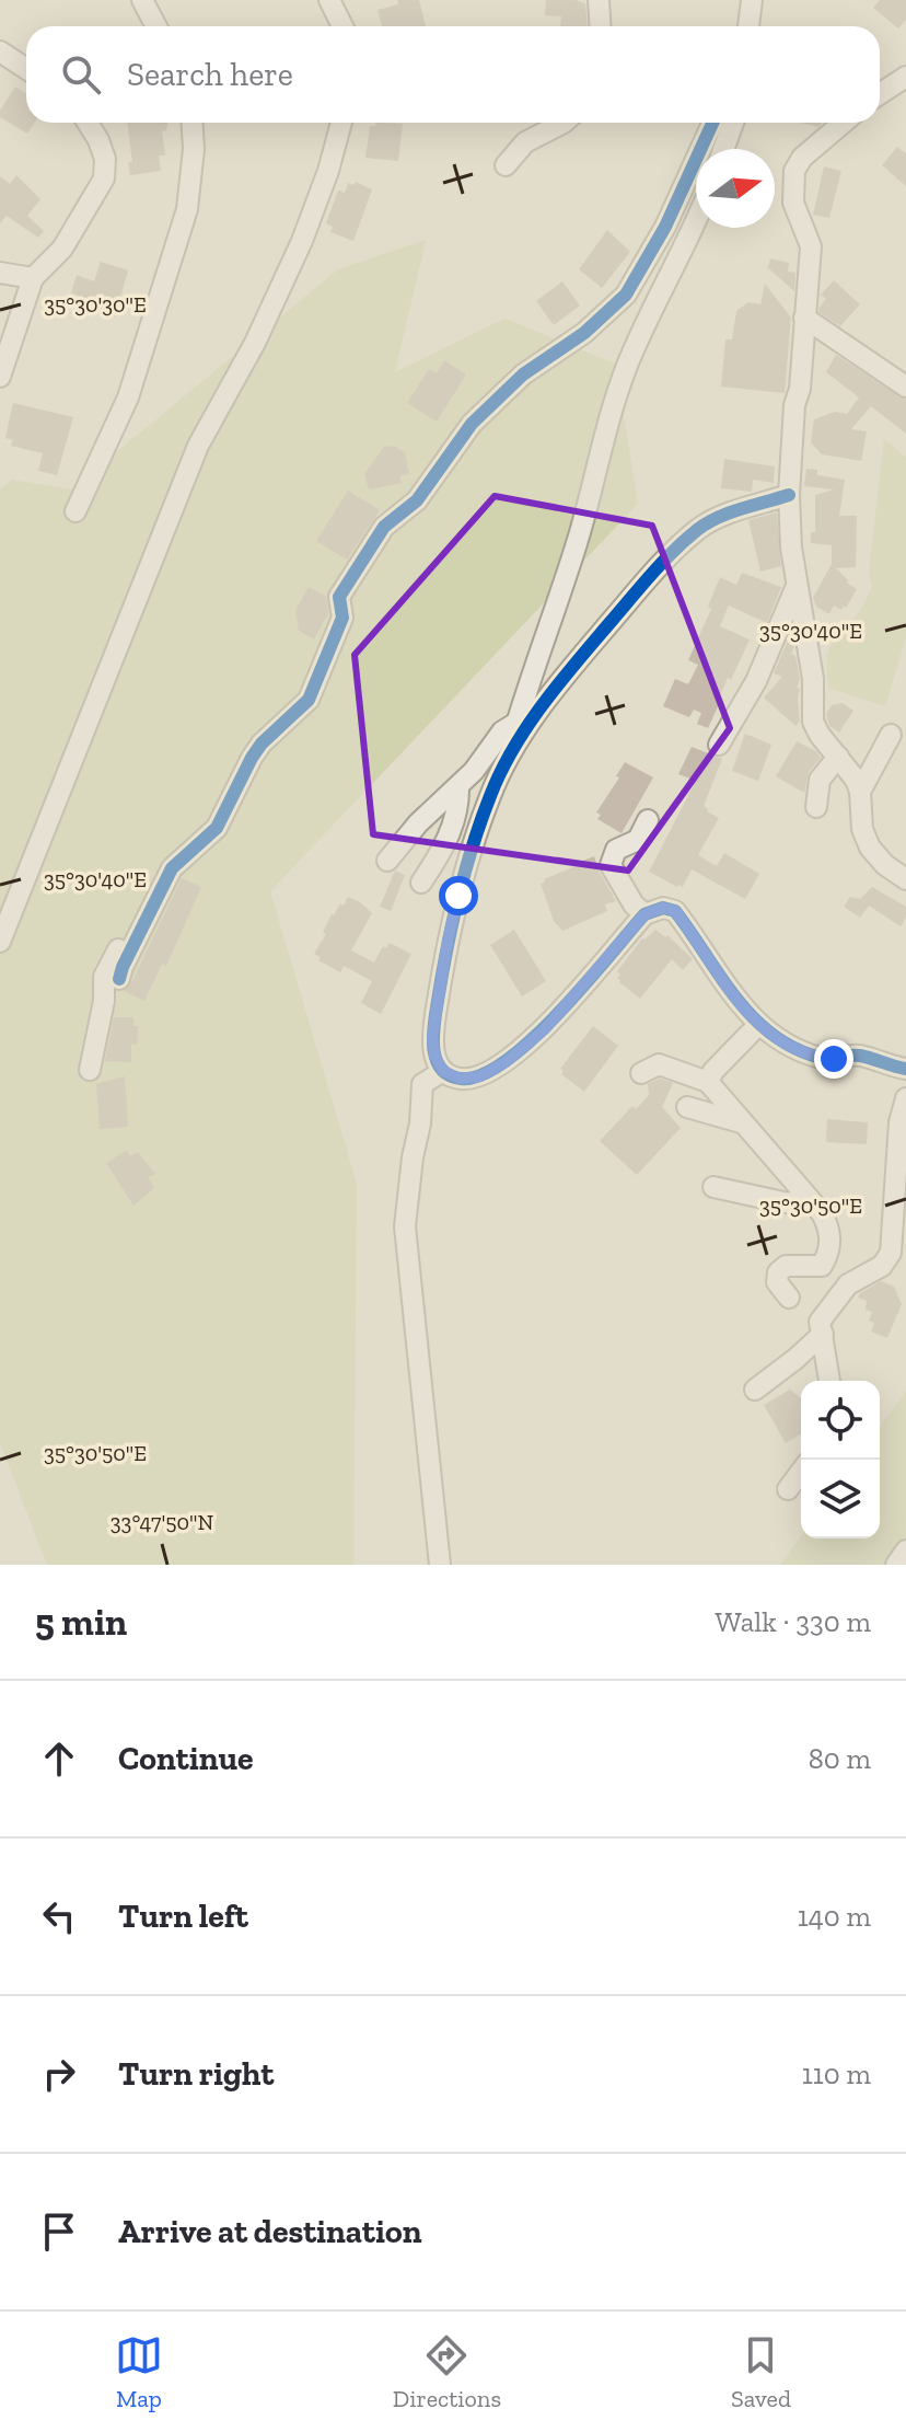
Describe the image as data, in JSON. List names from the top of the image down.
{
  "north": "right",
  "page": {
    "search": "Search here",
    "heading": ["5 min", "Walk · 330 m"],
    "list": [
      ["Continue", "80 m"],
      ["Turn left", "140 m"],
      ["Turn right", "110 m"],
      "Arrive at destination"
    ],
    "nav": ["Map", "Directions", "Saved"]
  },
  "coordinates": [
    "35°30'30\"E",
    "35°30'40\"E",
    "35°30'50\"E",
    "33°47'50\"N"
  ]
}
